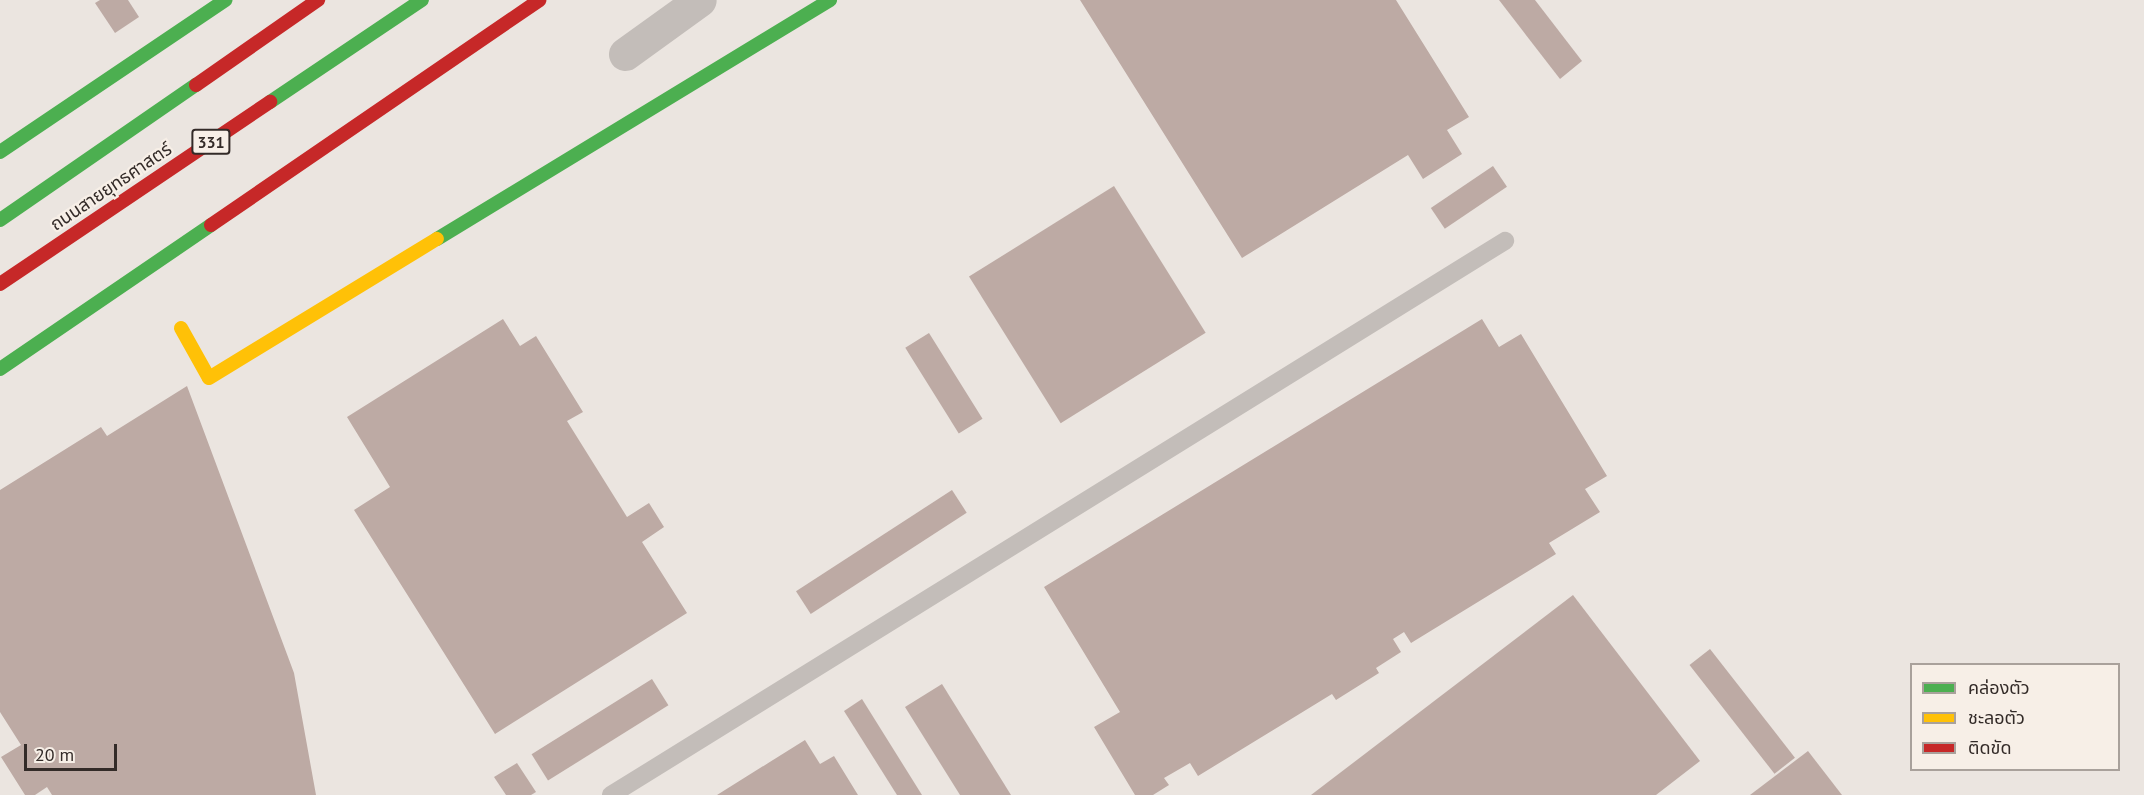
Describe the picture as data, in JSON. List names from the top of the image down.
{
  "streets": {
    "main road": ["331", "ถนนสายยุทธศาสตร์"]
  },
  "legend": ["คล่องตัว", "ชะลอตัว", "ติดขัด"],
  "scale_bar": "20 m"
}
